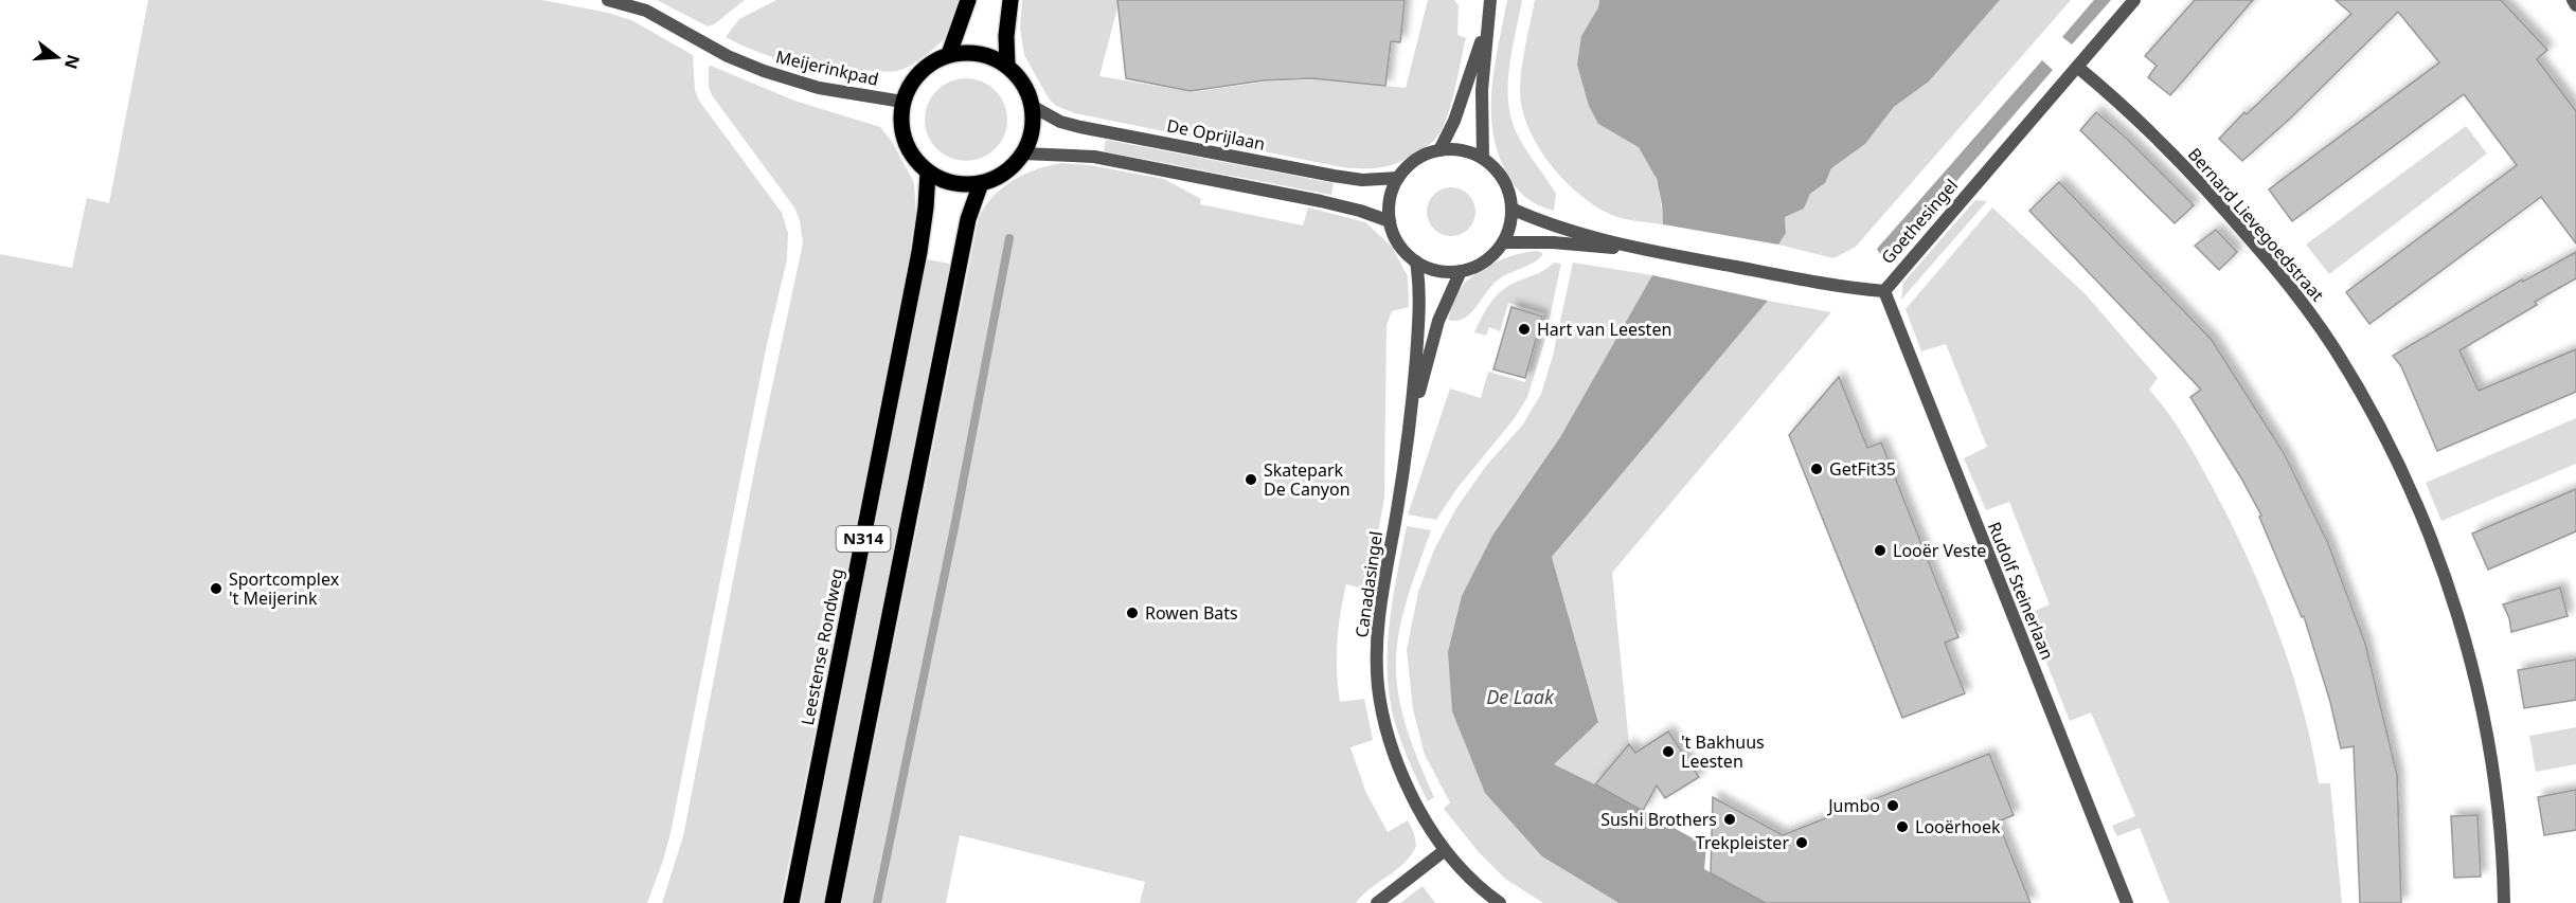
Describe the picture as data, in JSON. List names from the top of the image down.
{
  "streets": {
    "main road": ["N314", "Leestense Rondweg"],
    "street": [
      "Meijerinkpad",
      "De Oprijlaan",
      "Goethesingel",
      "Bernard Lievegoedstraat",
      "Canadasingel",
      "Rudolf Steinerlaan"
    ]
  },
  "crossings": [
    ["Meijerinkpad", "De Oprijlaan"],
    ["Meijerinkpad", "N314"],
    ["Meijerinkpad", "Leestense Rondweg"],
    ["De Oprijlaan", "Goethesingel"],
    ["De Oprijlaan", "N314"],
    ["De Oprijlaan", "Canadasingel"],
    ["De Oprijlaan", "Leestense Rondweg"],
    ["Goethesingel", "Bernard Lievegoedstraat"],
    ["Goethesingel", "Canadasingel"],
    ["Goethesingel", "Rudolf Steinerlaan"],
    ["N314", "Leestense Rondweg"]
  ],
  "water": ["De Laak"],
  "places": [
    "Hart van Leesten",
    "GetFit35",
    "Skatepark De Canyon",
    "Looër Veste",
    "Sportcomplex 't Meijerink",
    "Rowen Bats",
    "'t Bakhuus Leesten",
    "Jumbo",
    "Sushi Brothers",
    "Looërhoek",
    "Trekpleister"
  ],
  "north": "right"
}
